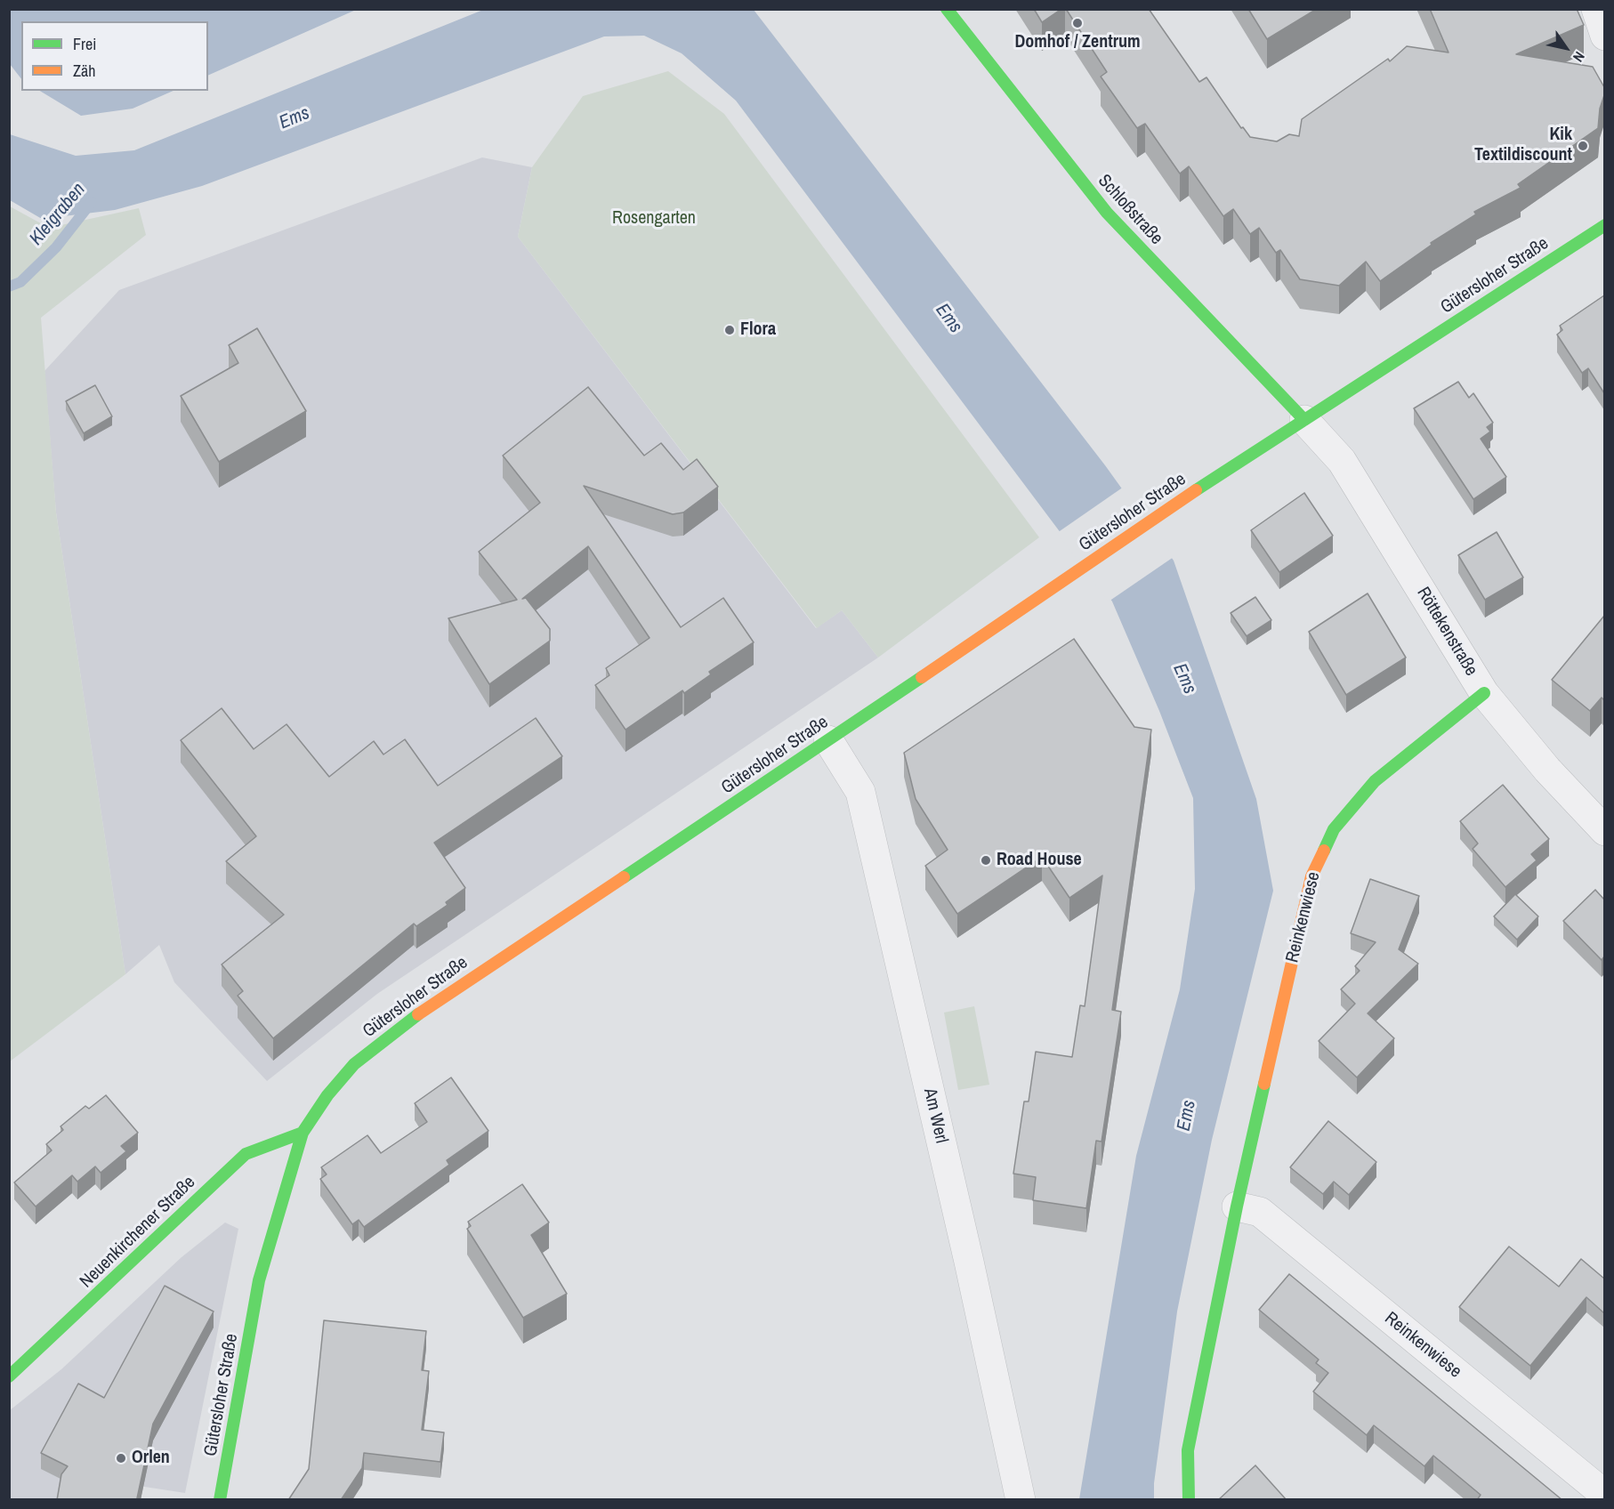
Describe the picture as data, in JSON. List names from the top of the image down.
{
  "streets": {
    "main road": [
      "Schloßstraße",
      "Gütersloher Straße",
      "Reinkenwiese",
      "Neuenkirchener Straße"
    ],
    "street": ["Röttekenstraße", "Am Werl"]
  },
  "crossings": [
    ["Schloßstraße", "Gütersloher Straße"],
    ["Schloßstraße", "Röttekenstraße"],
    ["Gütersloher Straße", "Röttekenstraße"],
    ["Gütersloher Straße", "Am Werl"],
    ["Gütersloher Straße", "Neuenkirchener Straße"],
    ["Röttekenstraße", "Reinkenwiese"]
  ],
  "water": ["Ems", "Kleigraben"],
  "parks": ["Rosengarten"],
  "places": [
    "Domhof / Zentrum",
    "Kik Textildiscount",
    "Flora",
    "Road House",
    "Orlen"
  ],
  "legend": ["Frei", "Zäh"],
  "north": "bottom right"
}
